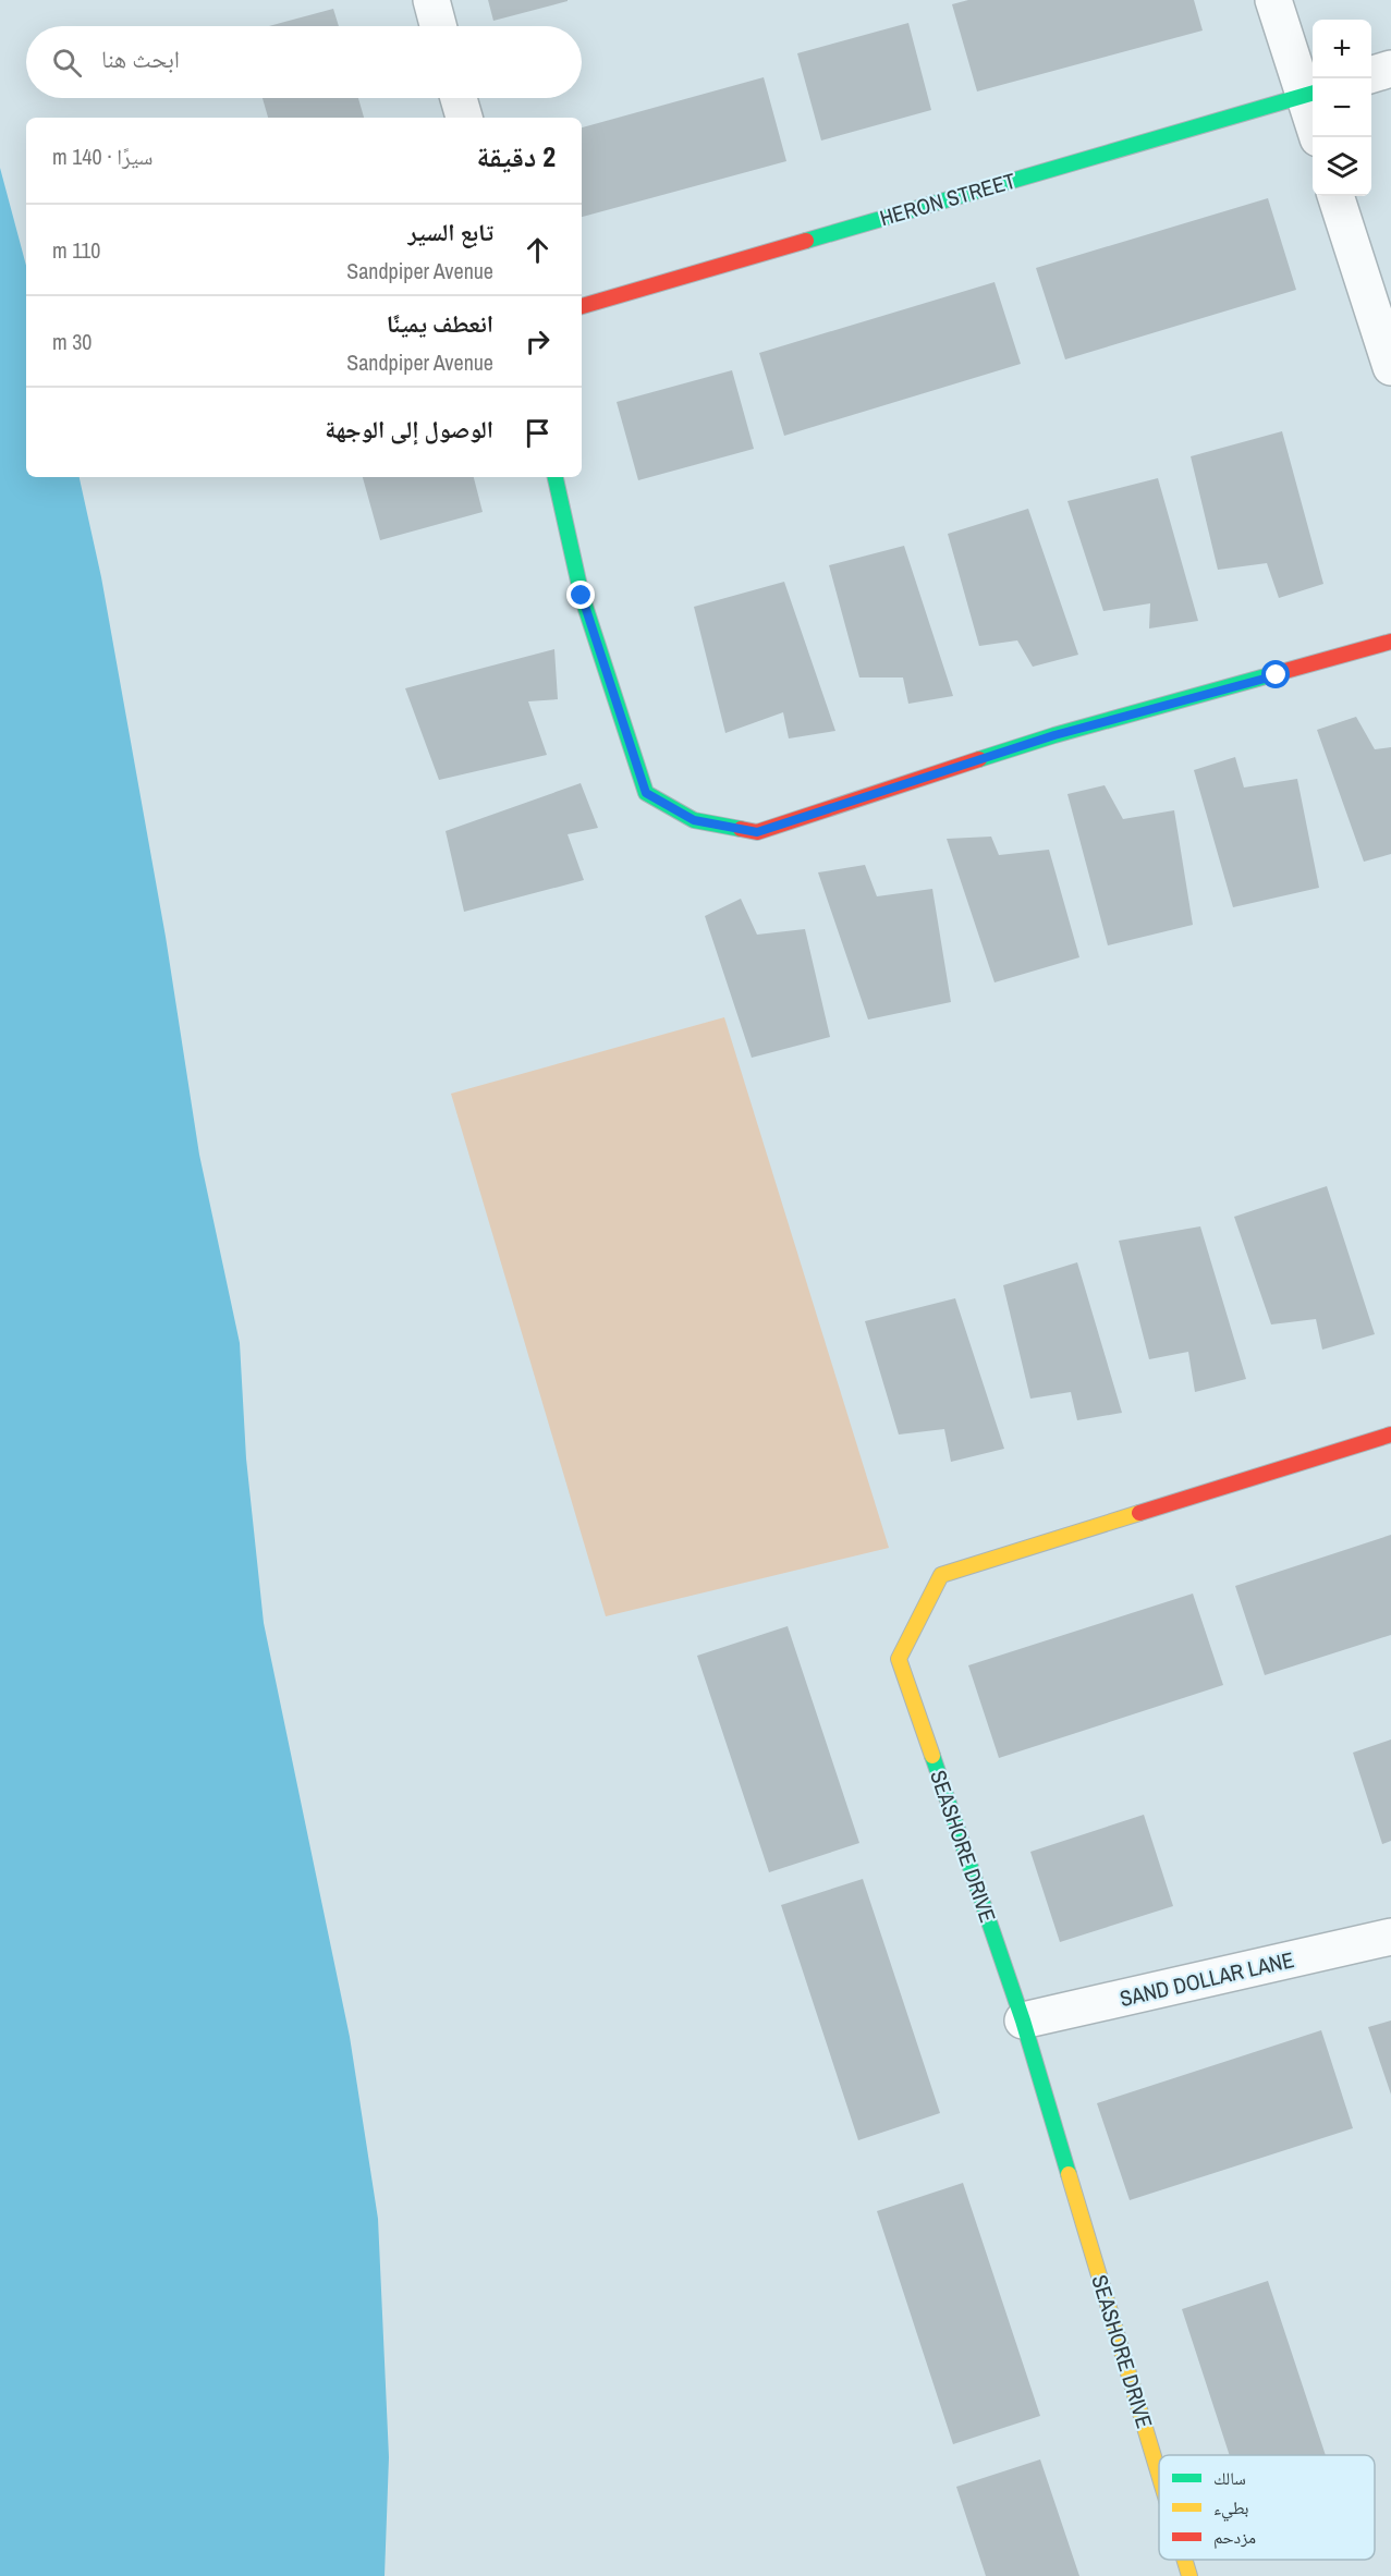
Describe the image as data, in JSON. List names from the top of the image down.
{
  "streets": {
    "street": ["HERON STREET", "SEASHORE DRIVE", "SAND DOLLAR LANE"]
  },
  "crossings": [
    ["SEASHORE DRIVE", "SAND DOLLAR LANE"]
  ],
  "legend": ["سالك", "بطيء", "مزدحم"],
  "page": {
    "map_buttons": ["+", "−"],
    "search": "ابحث هنا",
    "heading": ["2 دقيقة", "سيرًا · 140 m"],
    "list": [
      ["تابع السير", "Sandpiper Avenue", "110 m"],
      ["انعطف يمينًا", "Sandpiper Avenue", "30 m"],
      "الوصول إلى الوجهة"
    ]
  }
}
